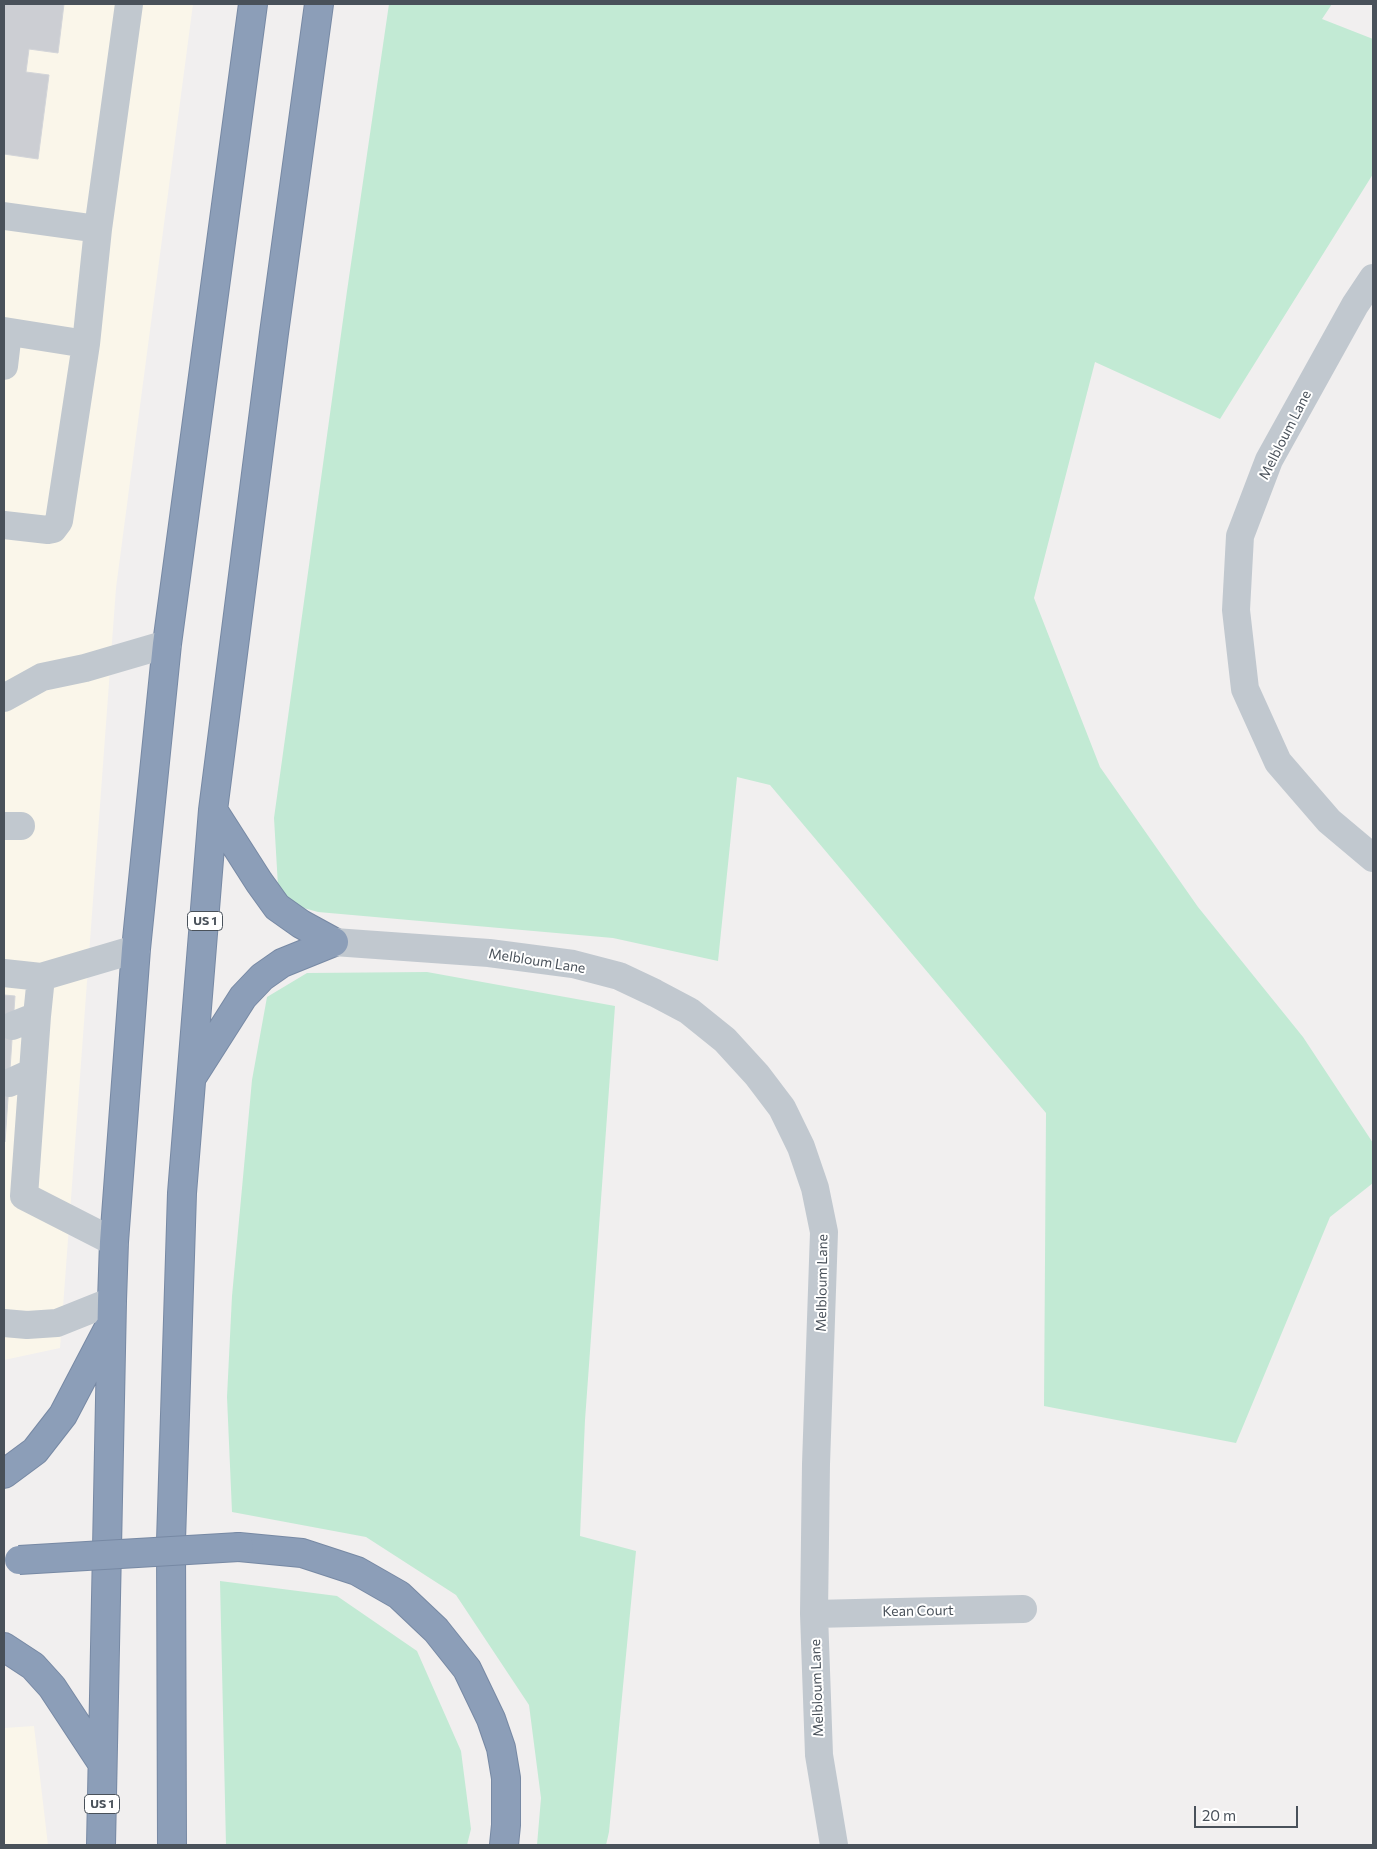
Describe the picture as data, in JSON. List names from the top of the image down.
{
  "streets": {
    "highway": ["US 1"],
    "street": ["Melbloum Lane", "Kean Court"]
  },
  "crossings": [
    ["Melbloum Lane", "Kean Court"]
  ],
  "scale_bar": "20 m"
}
